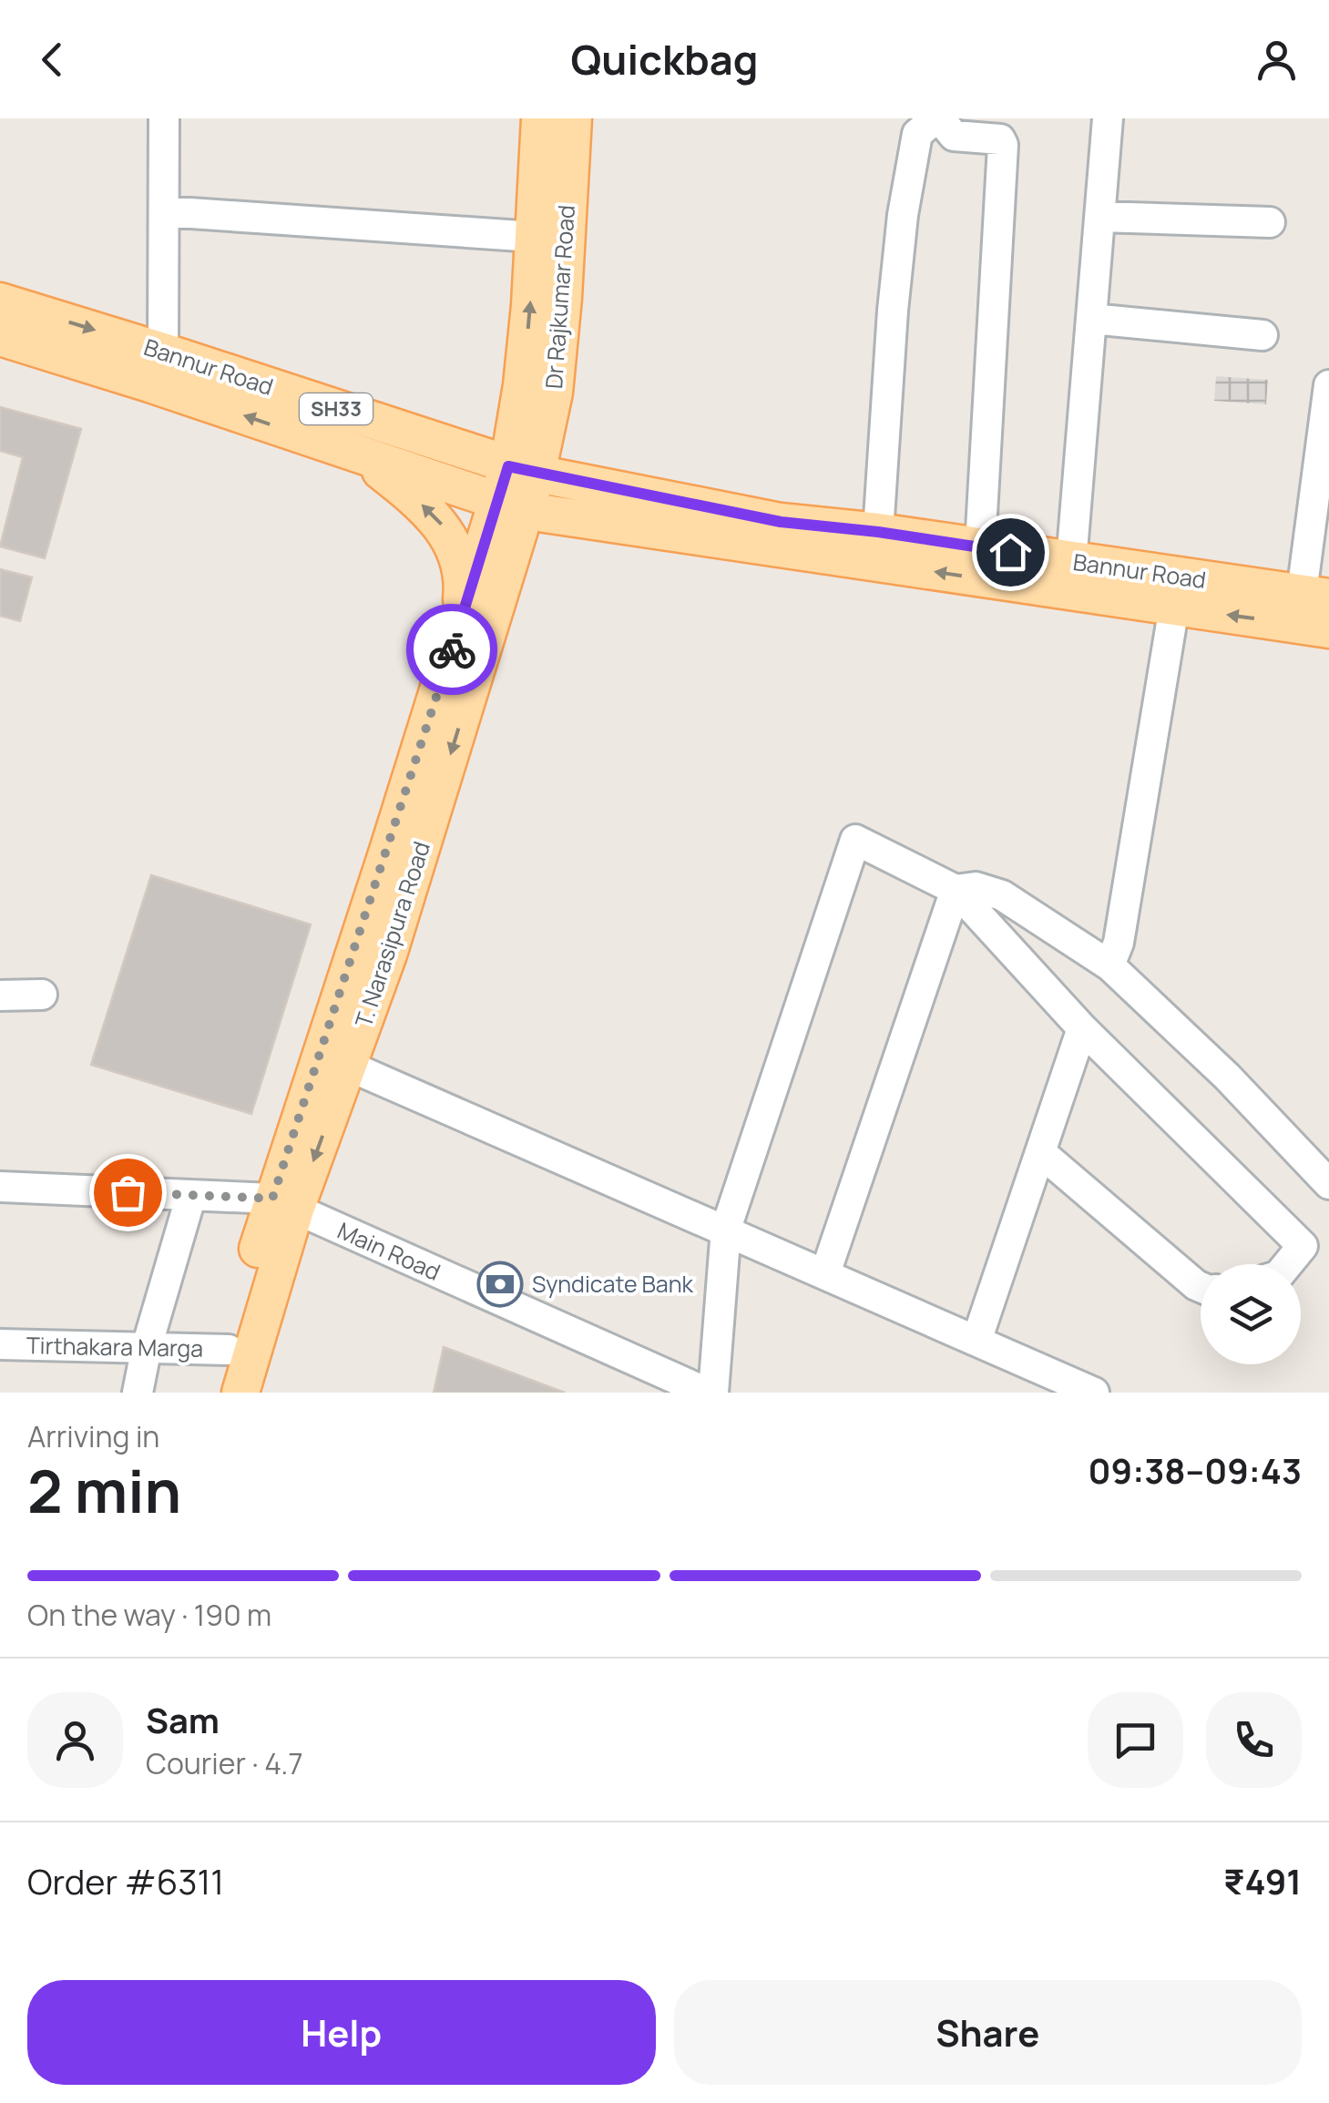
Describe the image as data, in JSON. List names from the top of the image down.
{
  "streets": {
    "main road": [
      "Dr Rajkumar Road",
      "Bannur Road",
      "SH33",
      "T. Narasipura Road"
    ],
    "street": ["Main Road", "Tirthakara Marga"]
  },
  "crossings": [
    ["Dr Rajkumar Road", "Bannur Road"],
    ["Dr Rajkumar Road", "T. Narasipura Road"],
    ["Bannur Road", "T. Narasipura Road"],
    ["T. Narasipura Road", "Main Road"],
    ["T. Narasipura Road", "Tirthakara Marga"]
  ],
  "places": {
    "bank": ["Syndicate Bank"]
  },
  "page": {
    "header": "Quickbag",
    "heading": ["2 min", "Arriving in", "09:38–09:43"],
    "panel": [
      "Sam",
      "Courier · 4.7",
      "Order #6311",
      "₹491"
    ],
    "bar": "On the way · 190 m",
    "buttons": ["Help", "Share"]
  }
}
